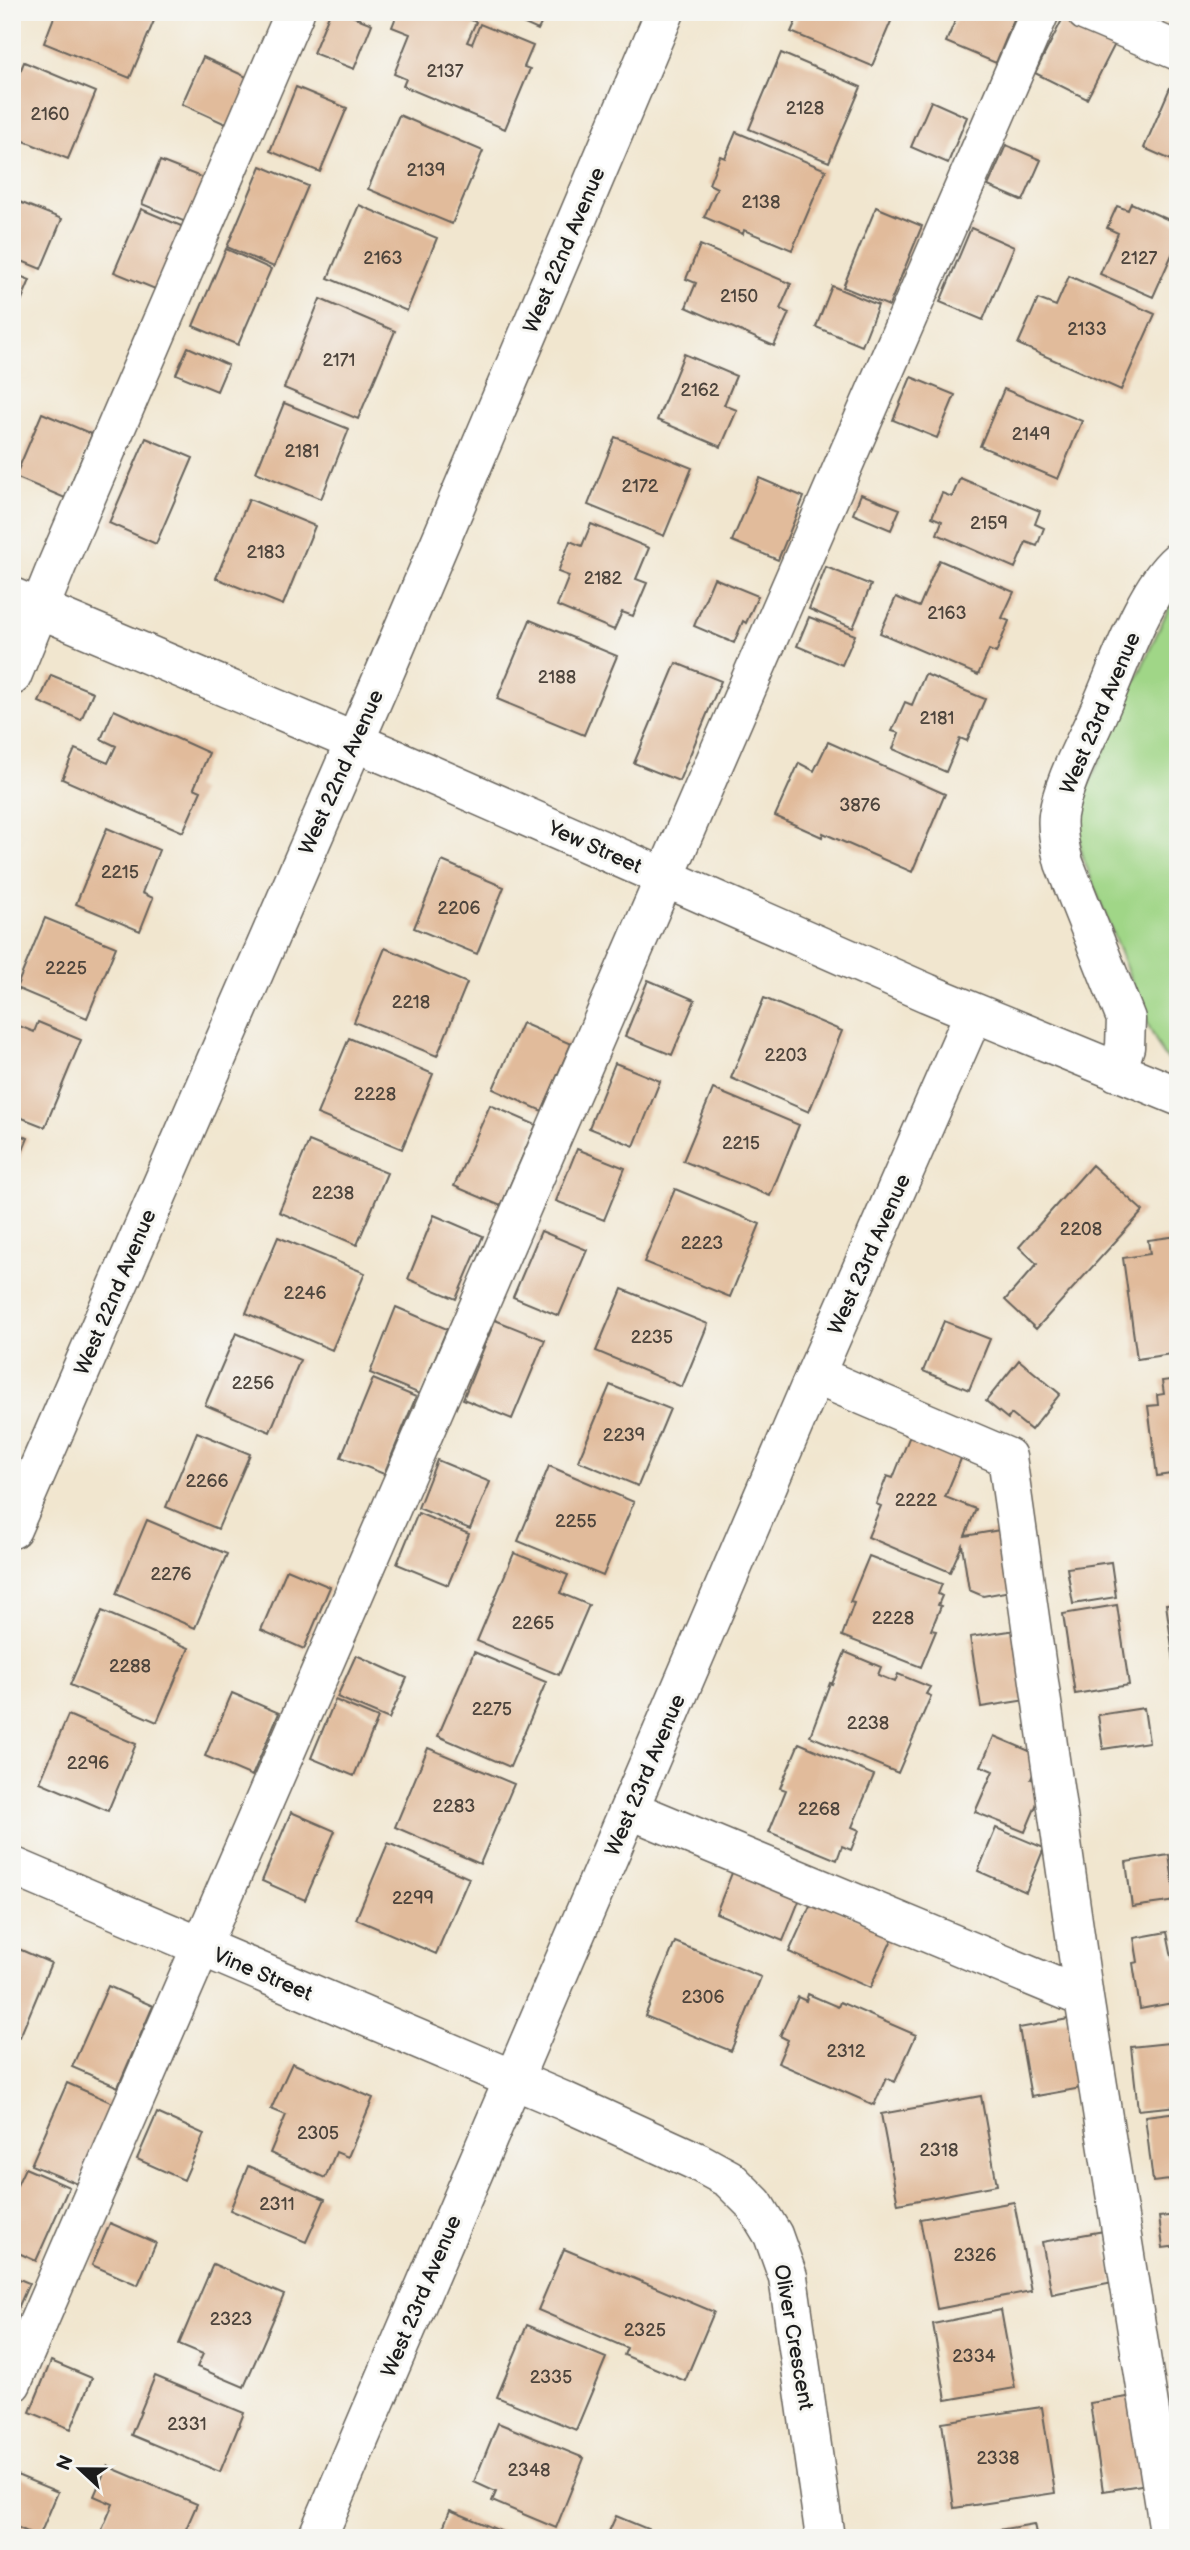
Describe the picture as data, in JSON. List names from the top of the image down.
{
  "streets": {
    "street": [
      "West 22nd Avenue",
      "West 23rd Avenue",
      "Yew Street",
      "Vine Street",
      "Oliver Crescent"
    ]
  },
  "crossings": [
    ["West 22nd Avenue", "Yew Street"],
    ["West 23rd Avenue", "Yew Street"],
    ["West 23rd Avenue", "Vine Street"],
    ["West 23rd Avenue", "Oliver Crescent"],
    ["Vine Street", "Oliver Crescent"]
  ],
  "house_numbers": [
    "2137",
    "2128",
    "2160",
    "2139",
    "2138",
    "2163",
    "2127",
    "2150",
    "2133",
    "2171",
    "2162",
    "2149",
    "2181",
    "2172",
    "2159",
    "2183",
    "2182",
    "2163",
    "2188",
    "2181",
    "3876",
    "2215",
    "2206",
    "2225",
    "2218",
    "2203",
    "2228",
    "2215",
    "2238",
    "2208",
    "2223",
    "2246",
    "2235",
    "2256",
    "2239",
    "2266",
    "2222",
    "2255",
    "2276",
    "2228",
    "2265",
    "2288",
    "2275",
    "2238",
    "2296",
    "2283",
    "2268",
    "2299",
    "2306",
    "2312",
    "2305",
    "2318",
    "2311",
    "2326",
    "2323",
    "2325",
    "2334",
    "2335",
    "2331",
    "2338",
    "2348"
  ],
  "north": "left"
}
